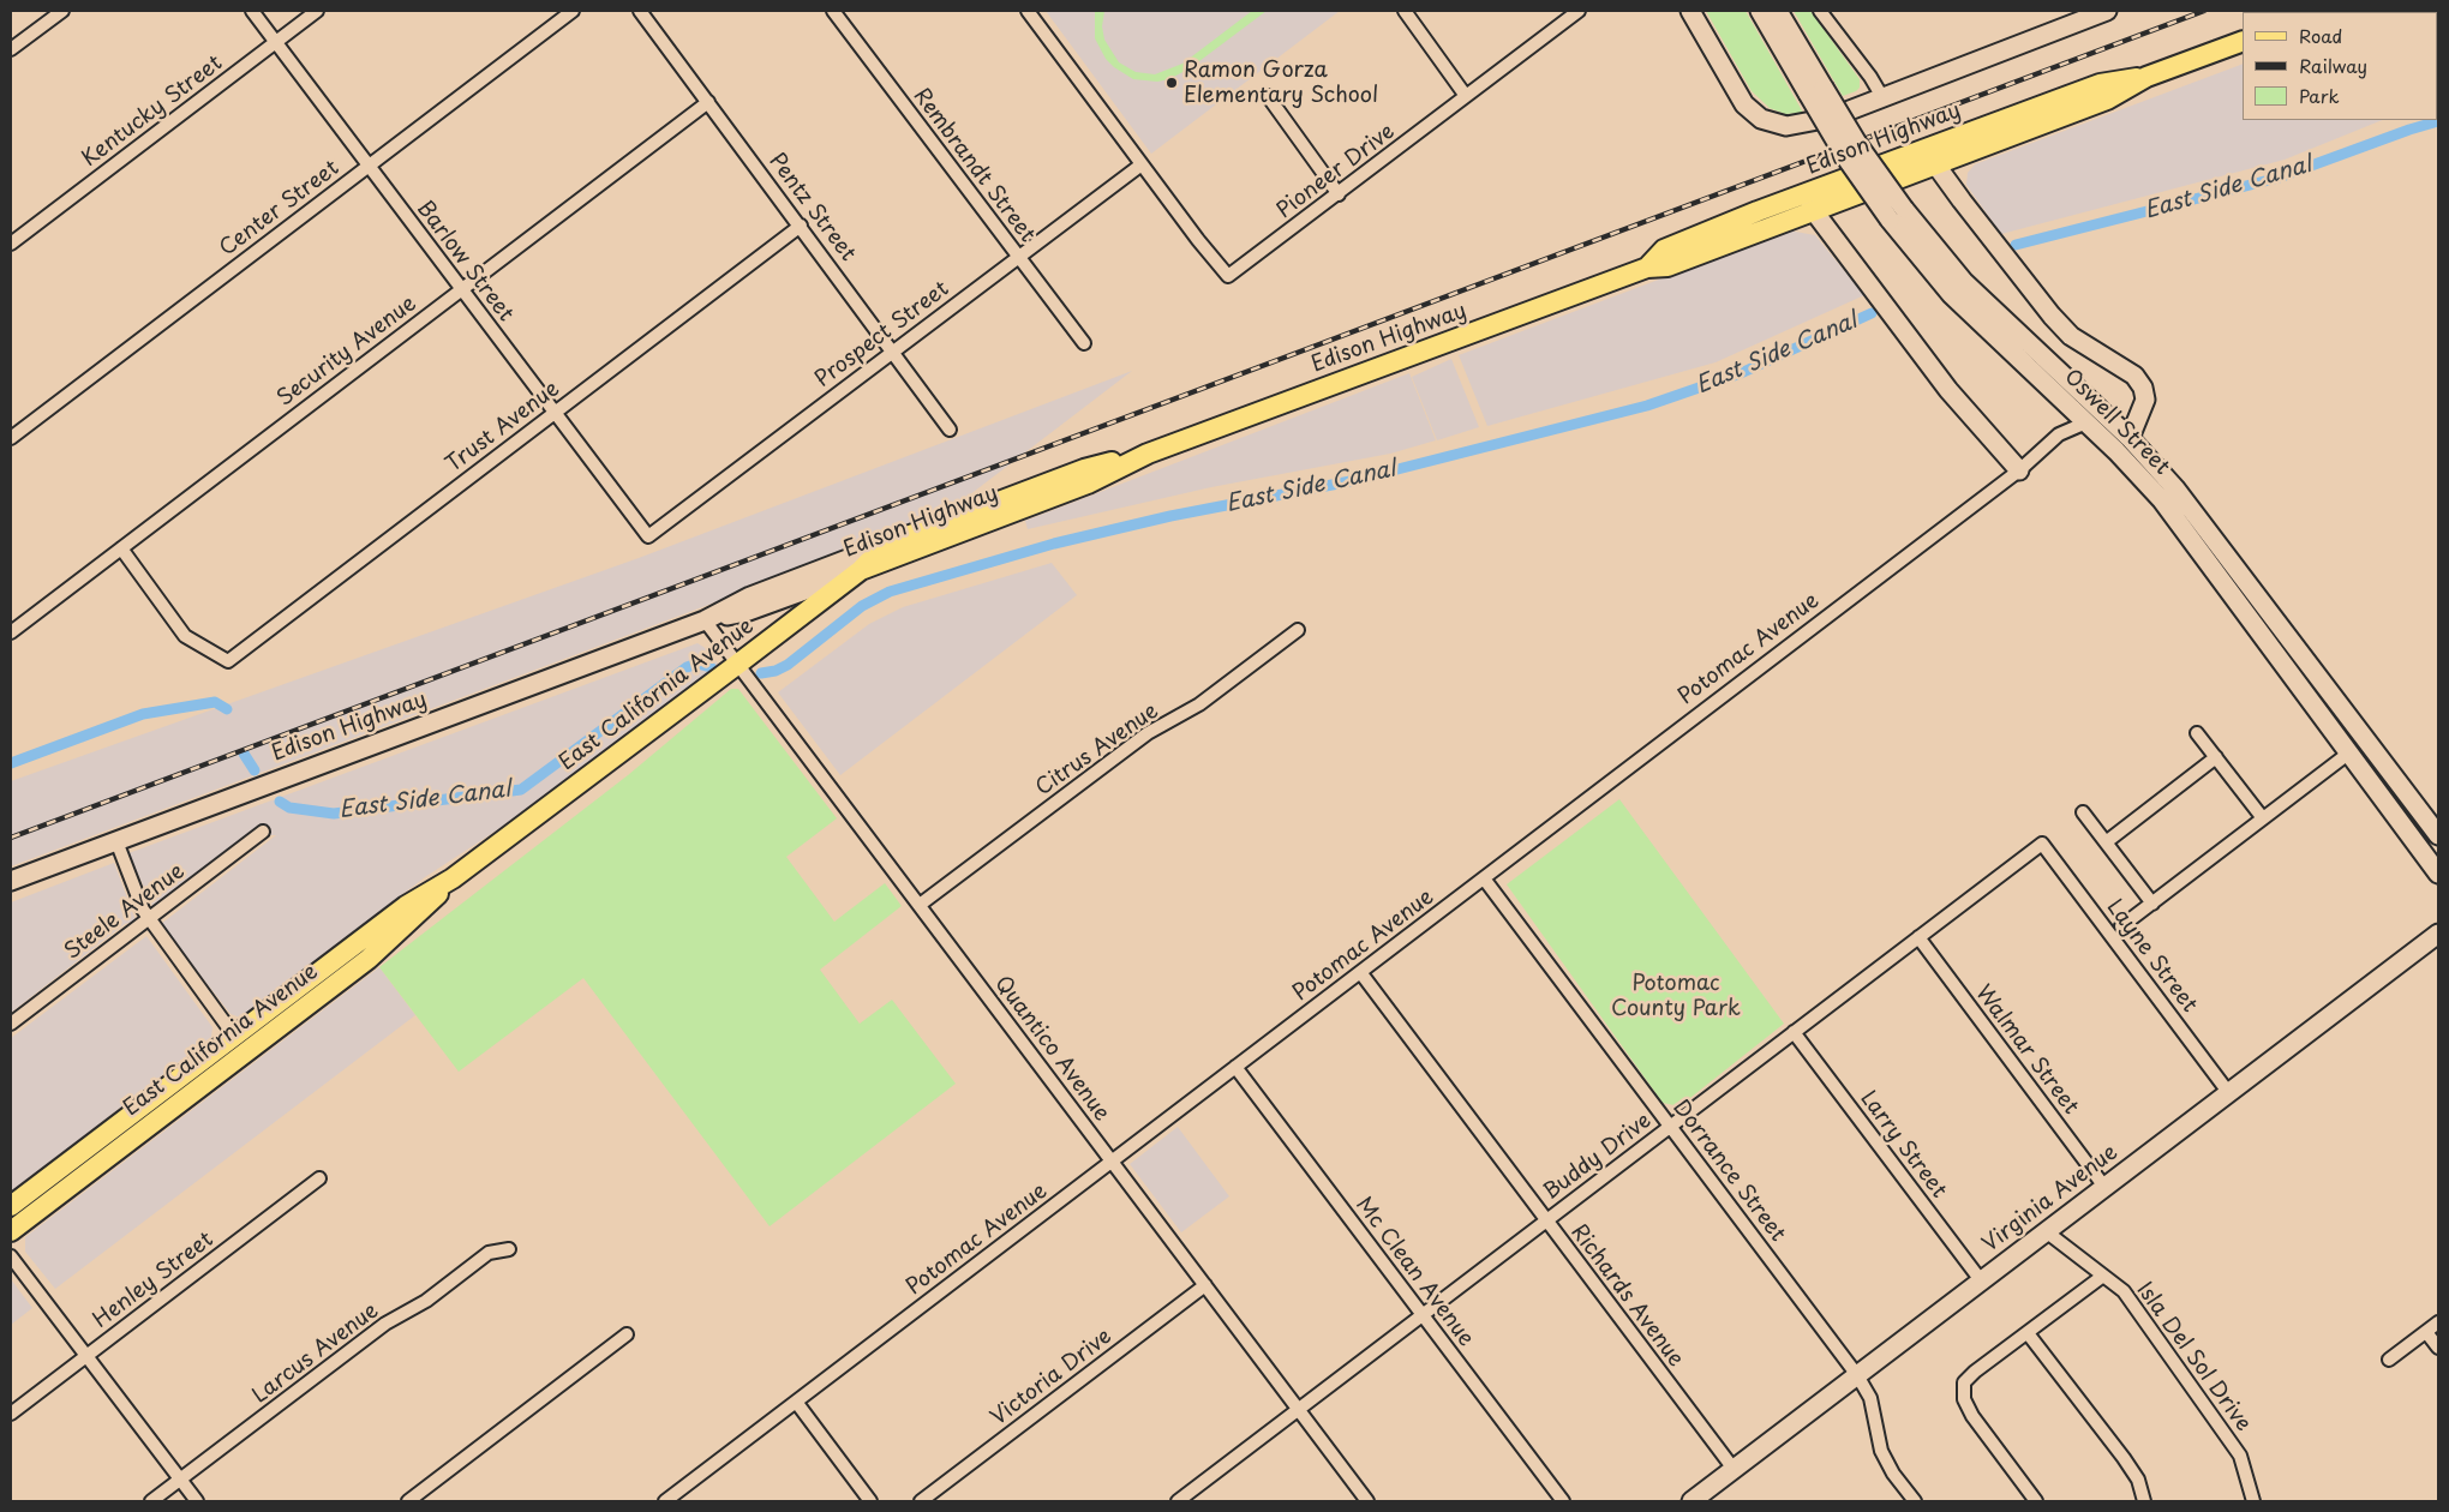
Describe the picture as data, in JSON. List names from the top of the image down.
{
  "streets": {
    "main road": [
      "Edison Highway",
      "Oswell Street",
      "East California Avenue",
      "Virginia Avenue"
    ],
    "street": [
      "Kentucky Street",
      "Rembrandt Street",
      "Pioneer Drive",
      "Pentz Street",
      "Center Street",
      "Barlow Street",
      "Prospect Street",
      "Security Avenue",
      "Trust Avenue",
      "Potomac Avenue",
      "Citrus Avenue",
      "Steele Avenue",
      "Layne Street",
      "Quantico Avenue",
      "Walmar Street",
      "Larry Street",
      "Buddy Drive",
      "Dorrance Street",
      "Mc Clean Avenue",
      "Henley Street",
      "Richards Avenue",
      "Larcus Avenue",
      "Isla Del Sol Drive",
      "Victoria Drive"
    ]
  },
  "crossings": [
    ["Kentucky Street", "Barlow Street"],
    ["Edison Highway", "Oswell Street"],
    ["Edison Highway", "East California Avenue"],
    ["Edison Highway", "Quantico Avenue"],
    ["Rembrandt Street", "Prospect Street"],
    ["Pioneer Drive", "Prospect Street"],
    ["Pentz Street", "Prospect Street"],
    ["Pentz Street", "Security Avenue"],
    ["Pentz Street", "Trust Avenue"],
    ["Center Street", "Barlow Street"],
    ["Barlow Street", "Prospect Street"],
    ["Barlow Street", "Security Avenue"],
    ["Barlow Street", "Trust Avenue"],
    ["Security Avenue", "Trust Avenue"],
    ["Oswell Street", "Potomac Avenue"],
    ["Potomac Avenue", "Quantico Avenue"],
    ["Potomac Avenue", "Dorrance Street"],
    ["Potomac Avenue", "Mc Clean Avenue"],
    ["Potomac Avenue", "Richards Avenue"],
    ["East California Avenue", "Quantico Avenue"],
    ["Citrus Avenue", "Quantico Avenue"],
    ["Layne Street", "Buddy Drive"],
    ["Layne Street", "Virginia Avenue"],
    ["Quantico Avenue", "Buddy Drive"],
    ["Quantico Avenue", "Victoria Drive"],
    ["Walmar Street", "Buddy Drive"],
    ["Walmar Street", "Virginia Avenue"],
    ["Larry Street", "Buddy Drive"],
    ["Larry Street", "Virginia Avenue"],
    ["Buddy Drive", "Dorrance Street"],
    ["Buddy Drive", "Mc Clean Avenue"],
    ["Buddy Drive", "Richards Avenue"],
    ["Dorrance Street", "Virginia Avenue"],
    ["Virginia Avenue", "Richards Avenue"],
    ["Virginia Avenue", "Isla Del Sol Drive"]
  ],
  "water": ["East Side Canal"],
  "parks": ["Potomac County Park"],
  "places": ["Ramon Gorza Elementary School"],
  "legend": ["Road", "Railway", "Park"]
}
